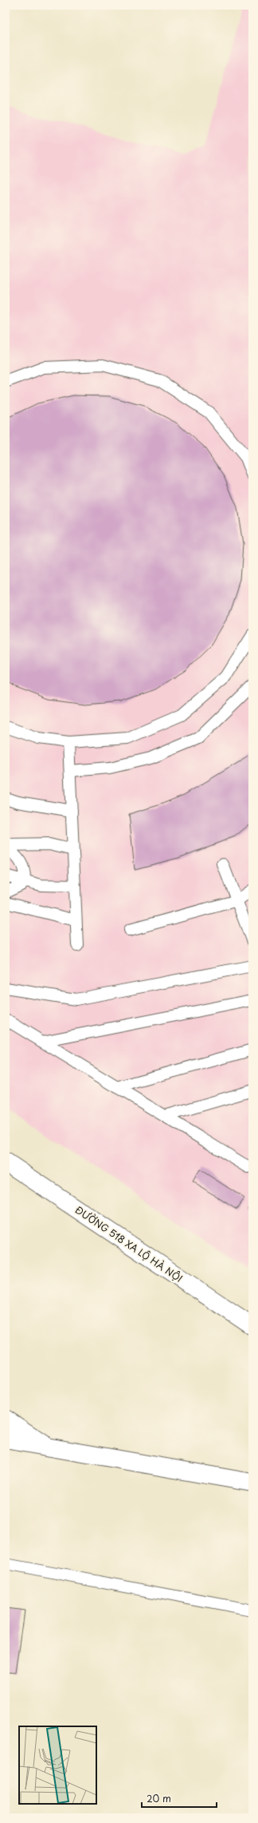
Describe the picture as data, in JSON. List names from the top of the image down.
{
  "streets": {
    "street": ["ĐƯỜNG 518 XA LỘ HÀ NỘI"]
  },
  "scale_bar": "20 m"
}
